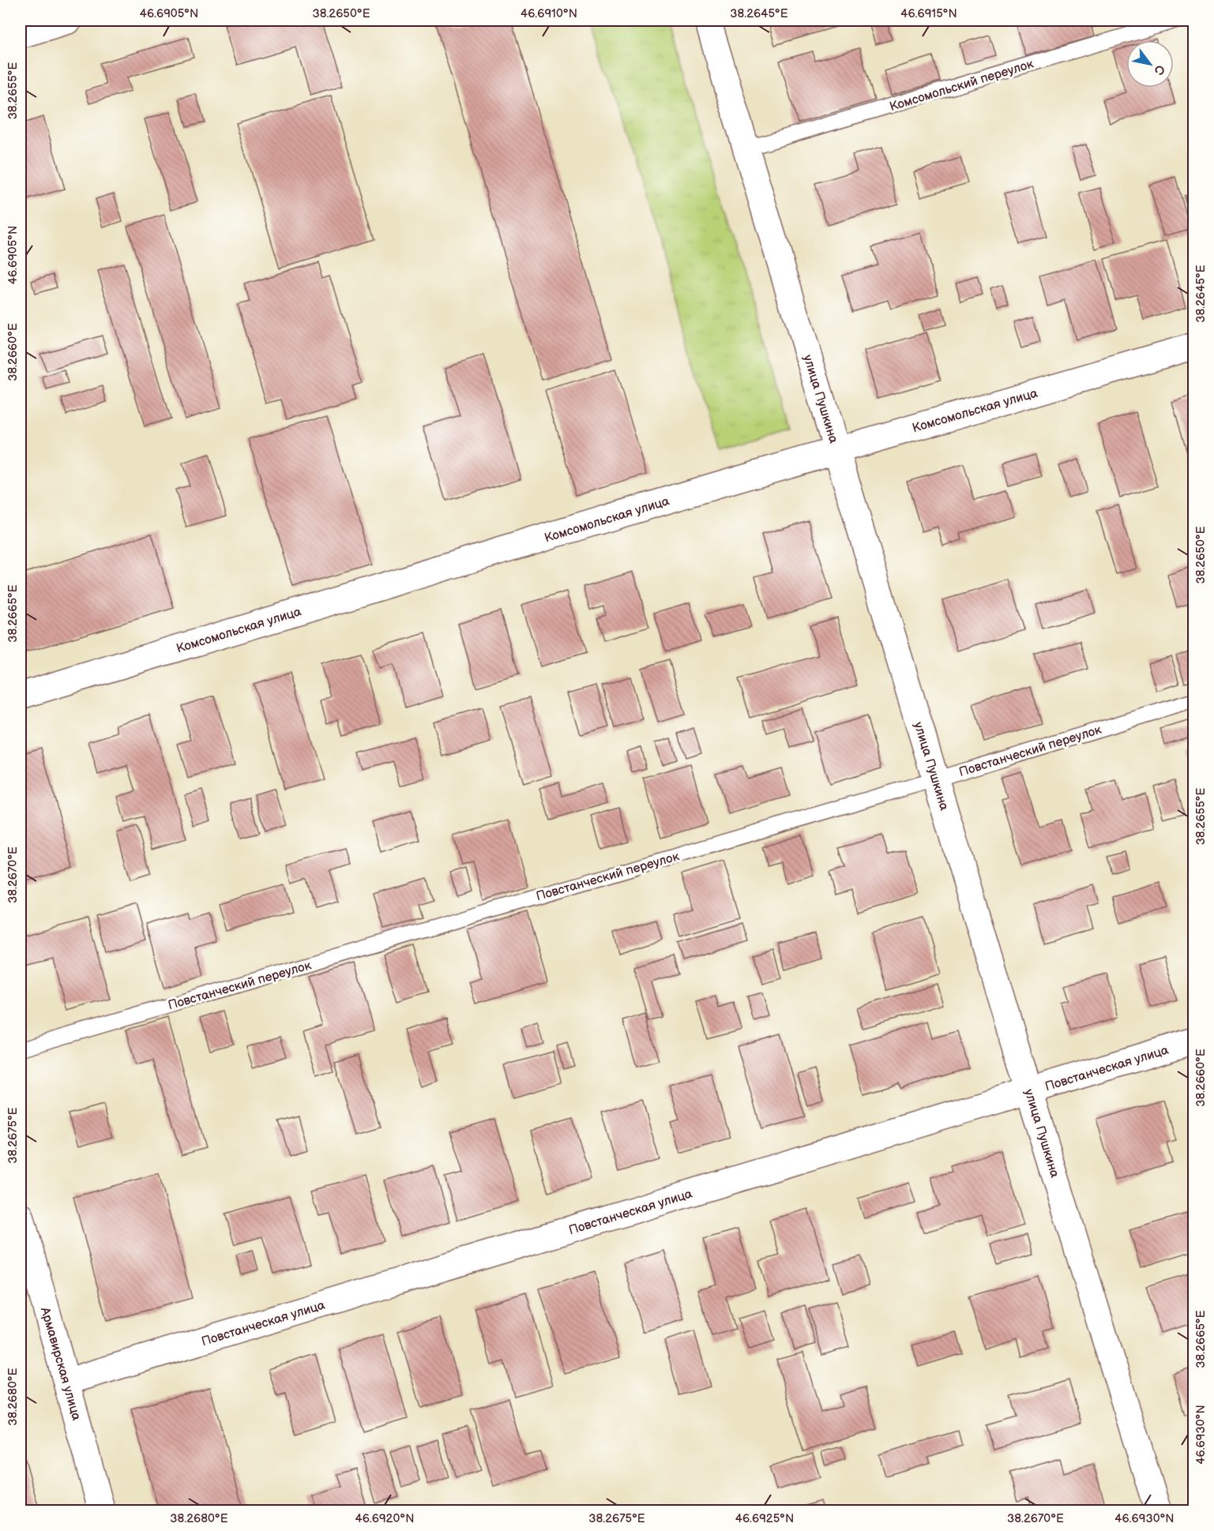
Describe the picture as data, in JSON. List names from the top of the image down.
{
  "streets": {
    "street": [
      "улица Пушкина",
      "Комсомольская улица",
      "Повстанческая улица",
      "Армавирская улица"
    ],
    "lane": ["Комсомольский переулок", "Повстанческий переулок"]
  },
  "crossings": [
    ["Комсомольский переулок", "улица Пушкина"],
    ["улица Пушкина", "Комсомольская улица"],
    ["улица Пушкина", "Повстанческий переулок"],
    ["улица Пушкина", "Повстанческая улица"],
    ["Повстанческая улица", "Армавирская улица"]
  ],
  "north": "bottom right",
  "coordinates": [
    "46.6905°N",
    "38.2650°E",
    "46.6910°N",
    "38.2645°E",
    "46.6915°N",
    "38.2655°E",
    "38.2660°E",
    "38.2665°E",
    "38.2670°E",
    "38.2675°E",
    "38.2680°E",
    "46.6930°N",
    "46.6920°N",
    "46.6925°N"
  ]
}
